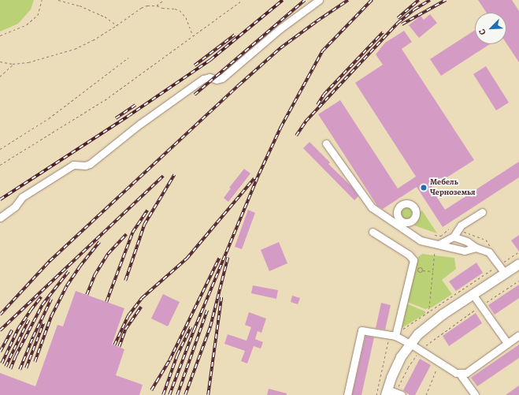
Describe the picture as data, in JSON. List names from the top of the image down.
{
  "places": ["Мебель Черноземья"],
  "north": "bottom left"
}
